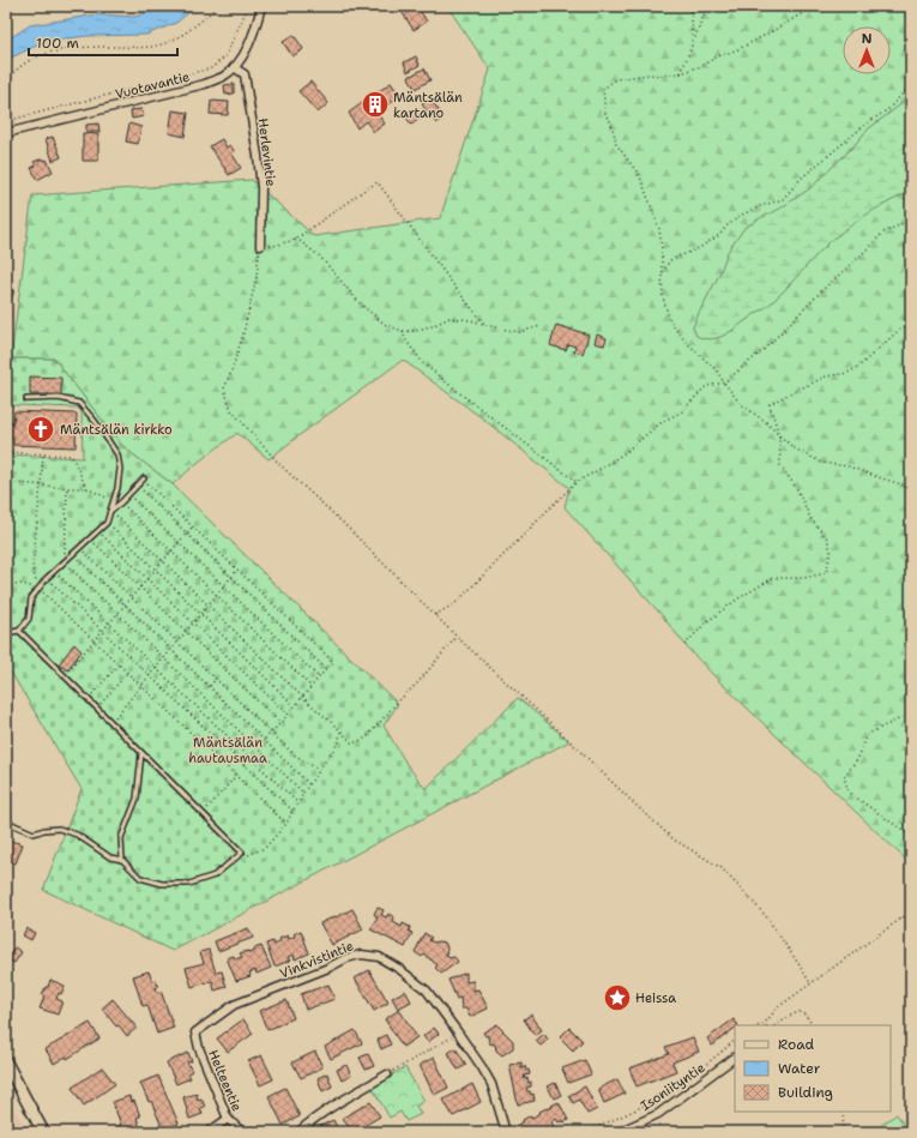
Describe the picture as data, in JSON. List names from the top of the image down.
{
  "streets": {
    "street": [
      "Vuotavantie",
      "Herlevintie",
      "Vinkvistintie",
      "Helteentie",
      "Isoniityntie"
    ]
  },
  "crossings": [
    ["Vuotavantie", "Herlevintie"],
    ["Vinkvistintie", "Helteentie"]
  ],
  "parks": ["Mäntsälän hautausmaa"],
  "places": {
    "building": ["Mäntsälän kartano"],
    "church": ["Mäntsälän kirkko"],
    "place": ["Heissa"]
  },
  "legend": ["Road", "Water", "Building"],
  "scale_bar": "100 m",
  "north": "top"
}
